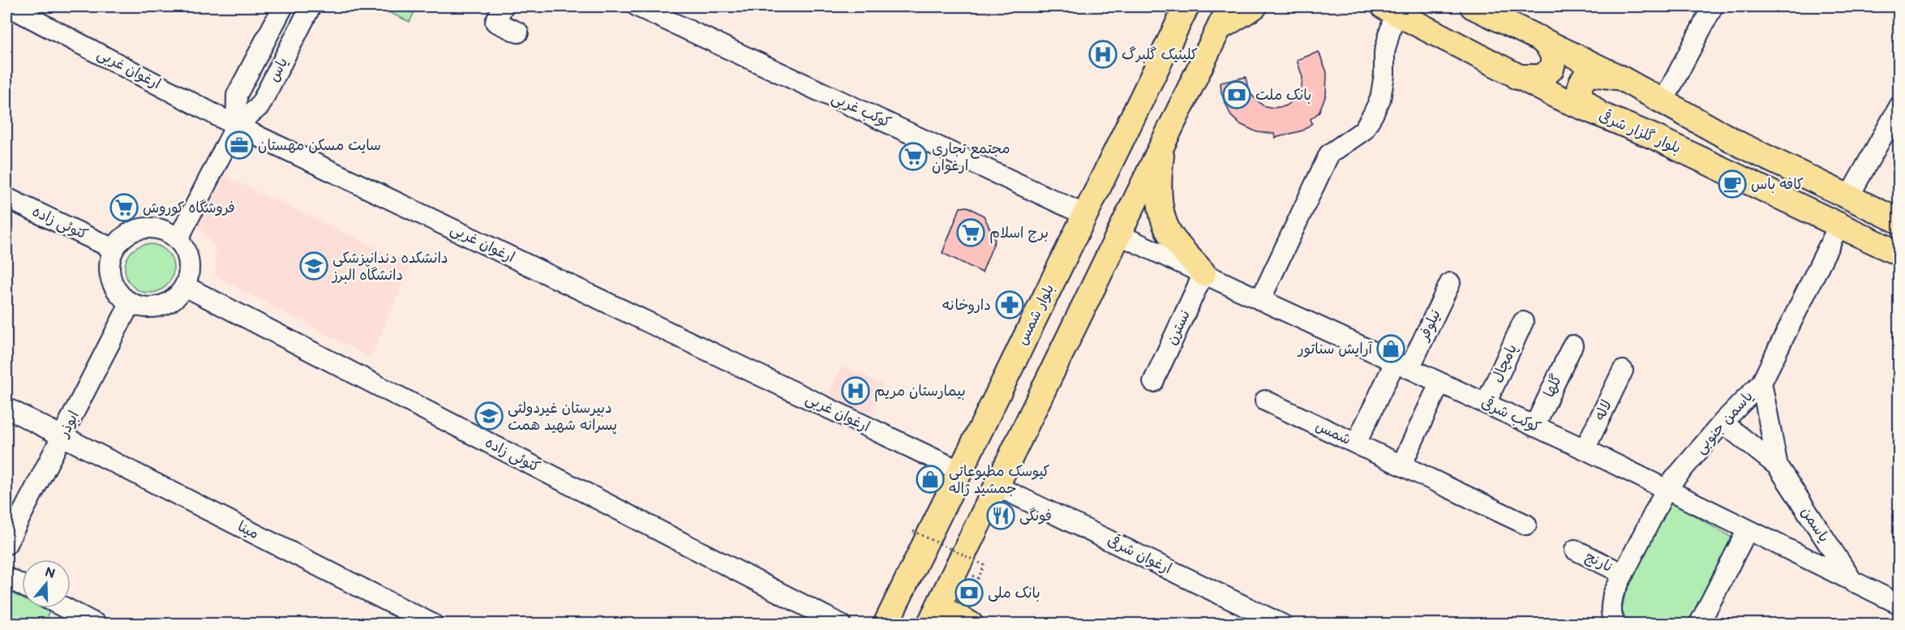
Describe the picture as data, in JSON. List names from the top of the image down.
{
  "streets": {
    "main road": ["بلوار گلزار شرقی", "بلوار شمس"],
    "street": [
      "ارغوان غربی",
      "یاس",
      "کوکب غربی",
      "کتوئی زاده",
      "نیلوفر",
      "نسترن",
      "پامچال",
      "گلها",
      "لاله",
      "کوکب شرقی",
      "یاسمن جنوبی",
      "ابوذر",
      "شمس",
      "یاسمن",
      "مینا",
      "ارغوان شرقی",
      "نارنج"
    ]
  },
  "crossings": [
    ["ارغوان غربی", "یاس"],
    ["ارغوان غربی", "بلوار شمس"],
    ["یاس", "کتوئی زاده"],
    ["یاس", "ابوذر"],
    ["کوکب غربی", "بلوار شمس"],
    ["بلوار گلزار شرقی", "یاسمن جنوبی"],
    ["کتوئی زاده", "ابوذر"],
    ["نیلوفر", "کوکب شرقی"],
    ["نیلوفر", "شمس"],
    ["نسترن", "کوکب شرقی"],
    ["پامچال", "کوکب شرقی"],
    ["گلها", "کوکب شرقی"],
    ["لاله", "کوکب شرقی"],
    ["کوکب شرقی", "یاسمن جنوبی"],
    ["کوکب شرقی", "یاسمن"],
    ["یاسمن جنوبی", "یاسمن"],
    ["یاسمن جنوبی", "نارنج"],
    ["ابوذر", "مینا"]
  ],
  "places": {
    "hospital": ["کلینیک گلبرگ", "بیمارستان مریم"],
    "bank": ["بانک ملت", "بانک ملی"],
    "office": ["سایت مسکن مهستان"],
    "supermarket": ["مجتمع تجاری ارغوان", "فروشگاه کوروش", "برج اسلام"],
    "cafe": ["کافه باس"],
    "school or university": ["دانشکده دندانپزشکی دانشگاه البرز", "دبیرستان غیردولتی پسرانه شهید همت"],
    "pharmacy": ["داروخانه"],
    "shop": ["آرایش سناتور", "کیوسک مطبوعاتی جمشید ژاله"],
    "restaurant": ["فونگی"]
  },
  "north": "top"
}
